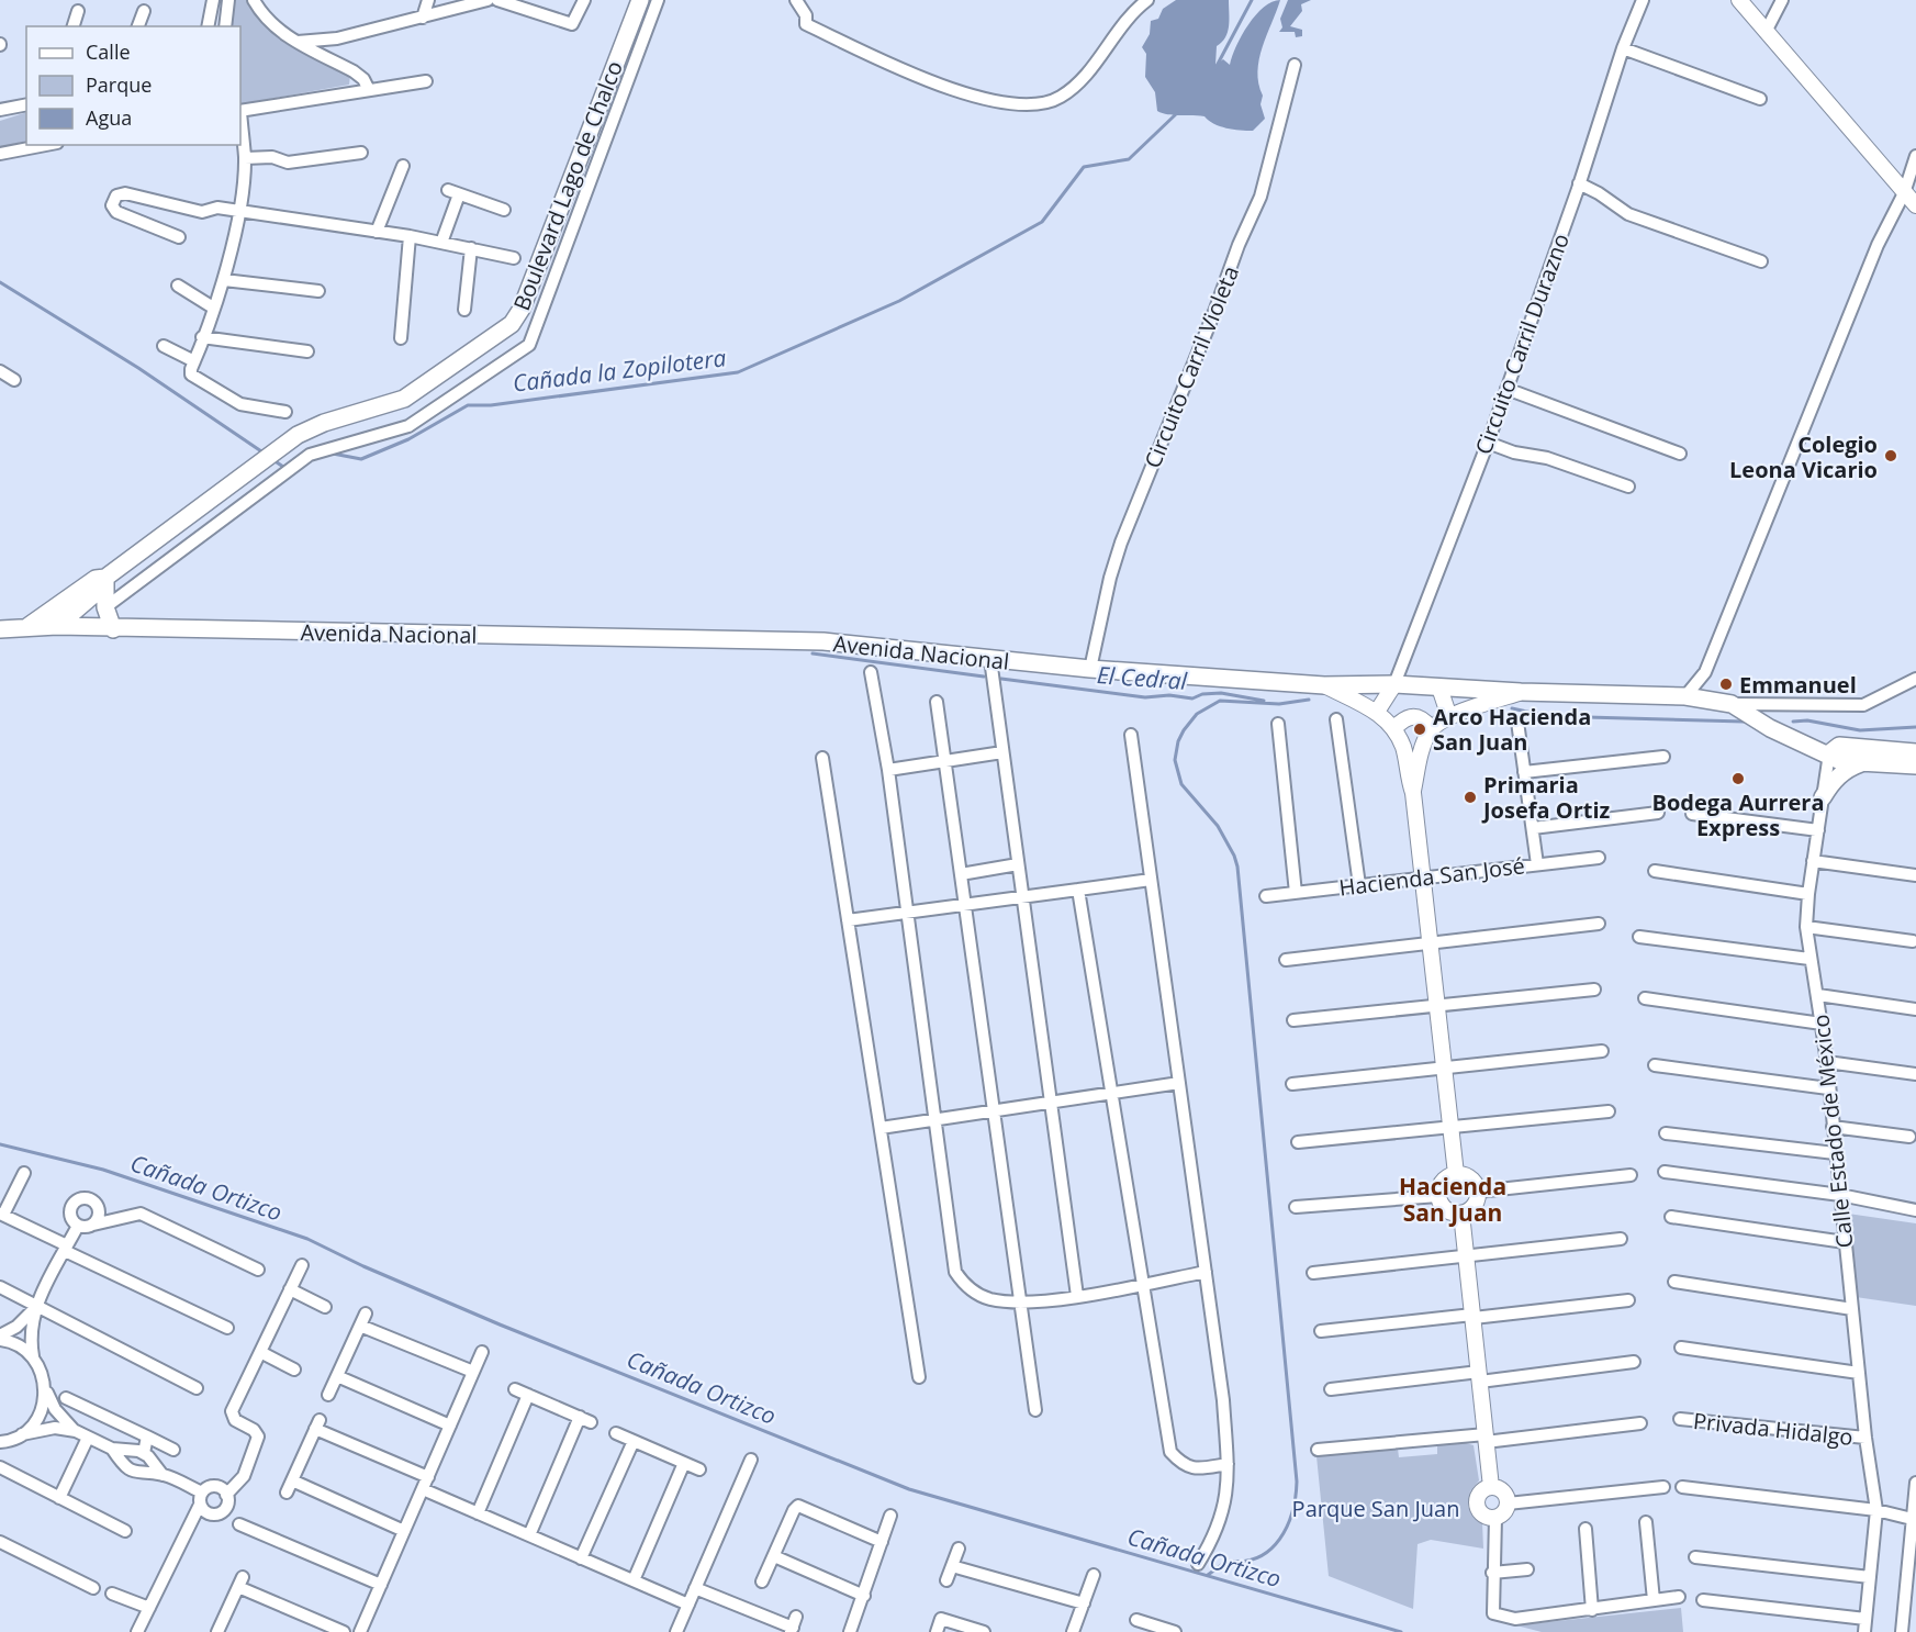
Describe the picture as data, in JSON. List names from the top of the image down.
{
  "streets": {
    "main road": ["Boulevard Lago de Chalco", "Avenida Nacional"],
    "street": [
      "Circuito Carril Durazno",
      "Circuito Carril Violeta",
      "Hacienda San José",
      "Calle Estado de México",
      "Privada Hidalgo"
    ]
  },
  "crossings": [
    ["Boulevard Lago de Chalco", "Avenida Nacional"],
    ["Circuito Carril Durazno", "Avenida Nacional"],
    ["Circuito Carril Violeta", "Avenida Nacional"],
    ["Avenida Nacional", "Calle Estado de México"],
    ["Calle Estado de México", "Privada Hidalgo"]
  ],
  "districts": ["Hacienda San Juan"],
  "water": ["Cañada la Zopilotera", "El Cedral", "Cañada Ortizco"],
  "parks": ["Parque San Juan"],
  "places": [
    "Colegio Leona Vicario",
    "Emmanuel",
    "Arco Hacienda San Juan",
    "Bodega Aurrera Express",
    "Primaria Josefa Ortiz"
  ],
  "legend": ["Calle", "Parque", "Agua"]
}
